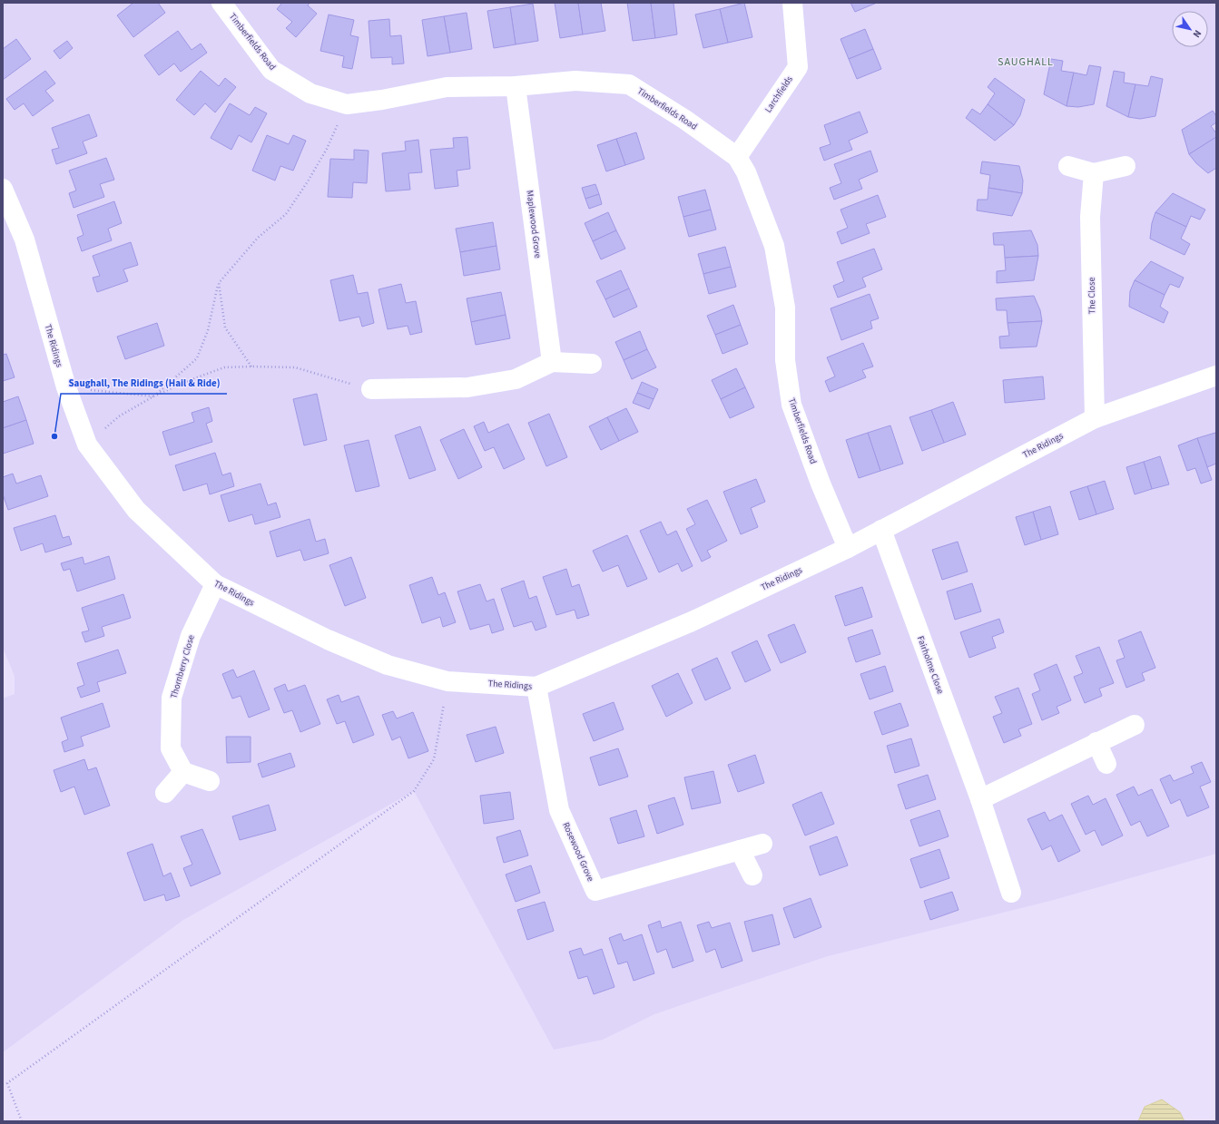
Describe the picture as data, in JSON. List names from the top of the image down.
{
  "streets": {
    "street": [
      "Timberfields Road",
      "Larchfields",
      "Maplewood Grove",
      "The Close",
      "The Ridings",
      "Fairholme Close",
      "Thornberry Close",
      "Rosewood Grove"
    ]
  },
  "crossings": [
    ["Timberfields Road", "Larchfields"],
    ["Timberfields Road", "Maplewood Grove"],
    ["Timberfields Road", "The Ridings"],
    ["The Close", "The Ridings"],
    ["The Ridings", "Fairholme Close"],
    ["The Ridings", "Thornberry Close"],
    ["The Ridings", "Rosewood Grove"]
  ],
  "districts": ["SAUGHALL"],
  "places": ["Saughall, The Ridings (Hail & Ride)"],
  "north": "bottom right"
}
